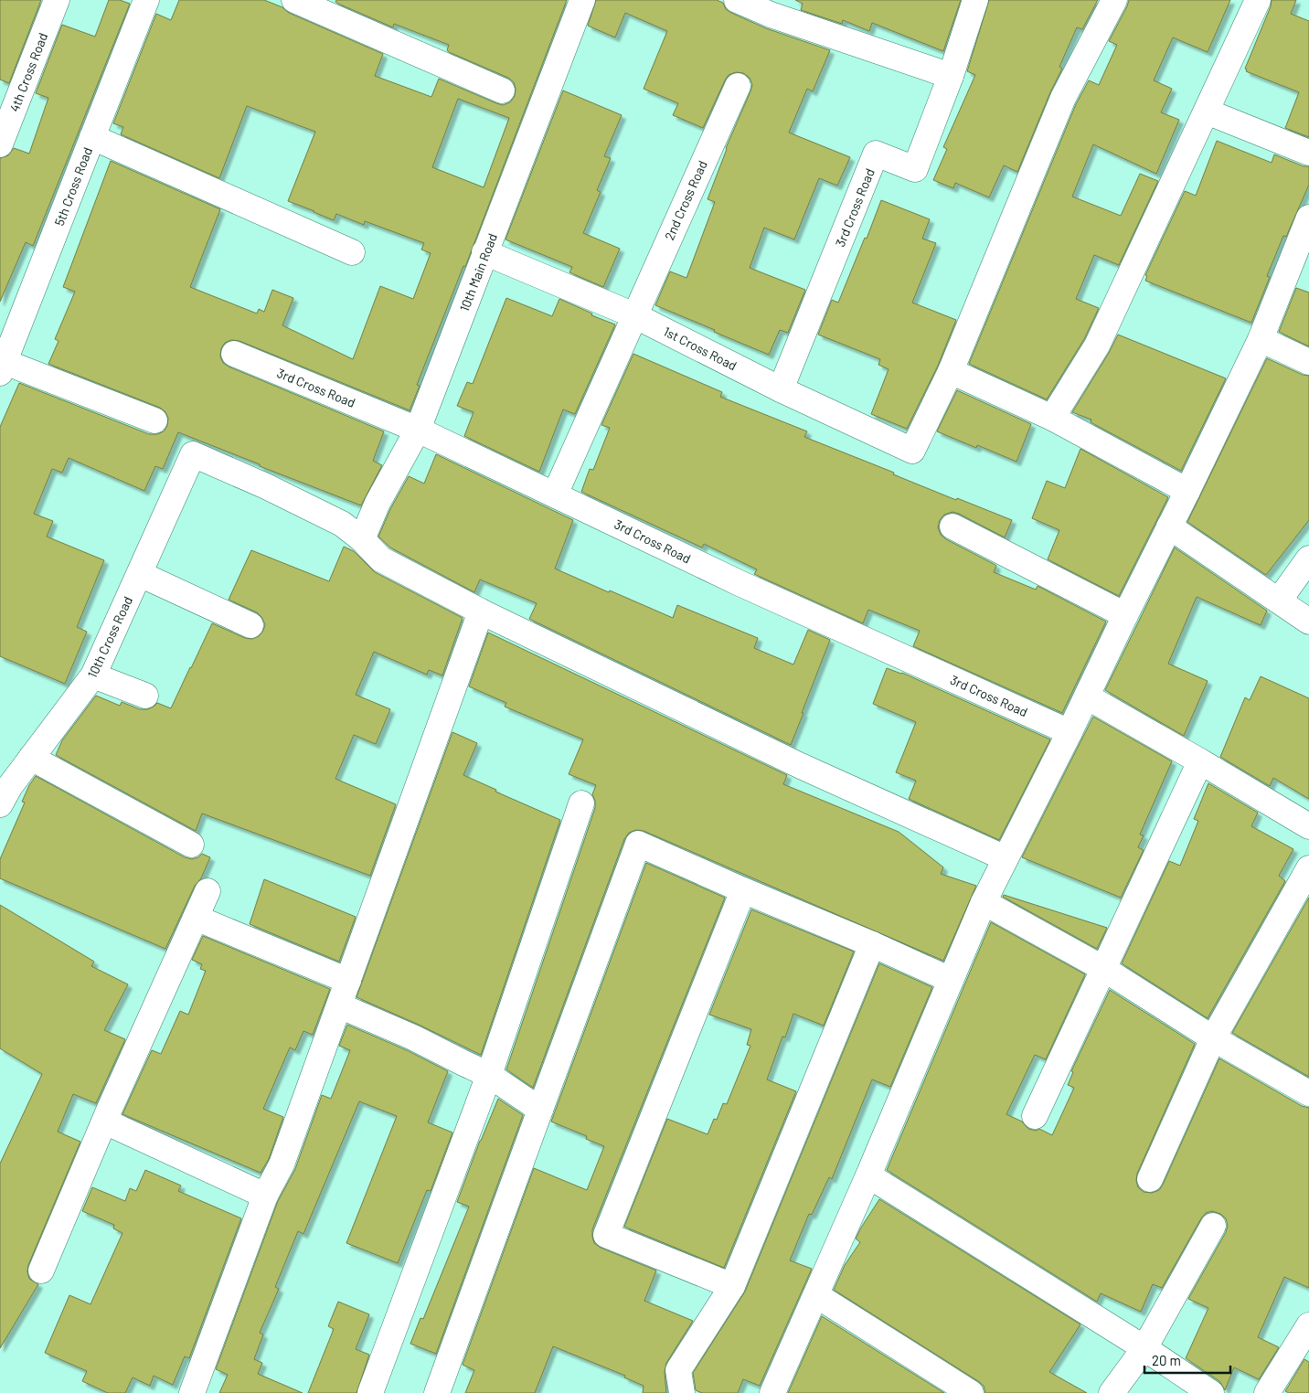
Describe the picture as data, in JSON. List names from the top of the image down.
{
  "streets": {
    "street": [
      "4th Cross Road",
      "5th Cross Road",
      "2nd Cross Road",
      "3rd Cross Road",
      "10th Main Road",
      "1st Cross Road",
      "10th Cross Road"
    ]
  },
  "crossings": [
    ["2nd Cross Road", "3rd Cross Road"],
    ["2nd Cross Road", "1st Cross Road"],
    ["3rd Cross Road", "10th Main Road"],
    ["3rd Cross Road", "1st Cross Road"],
    ["10th Main Road", "1st Cross Road"],
    ["10th Main Road", "10th Cross Road"]
  ],
  "scale_bar": "20 m"
}
